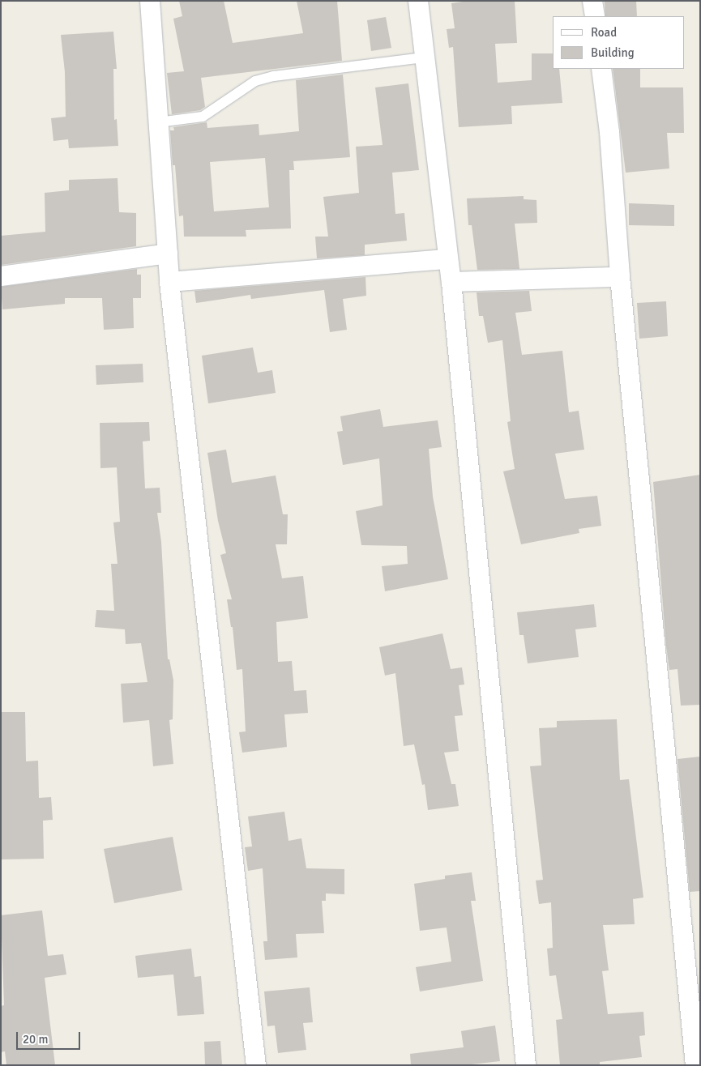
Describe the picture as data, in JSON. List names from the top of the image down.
{
  "legend": ["Road", "Building"],
  "scale_bar": "20 m"
}
